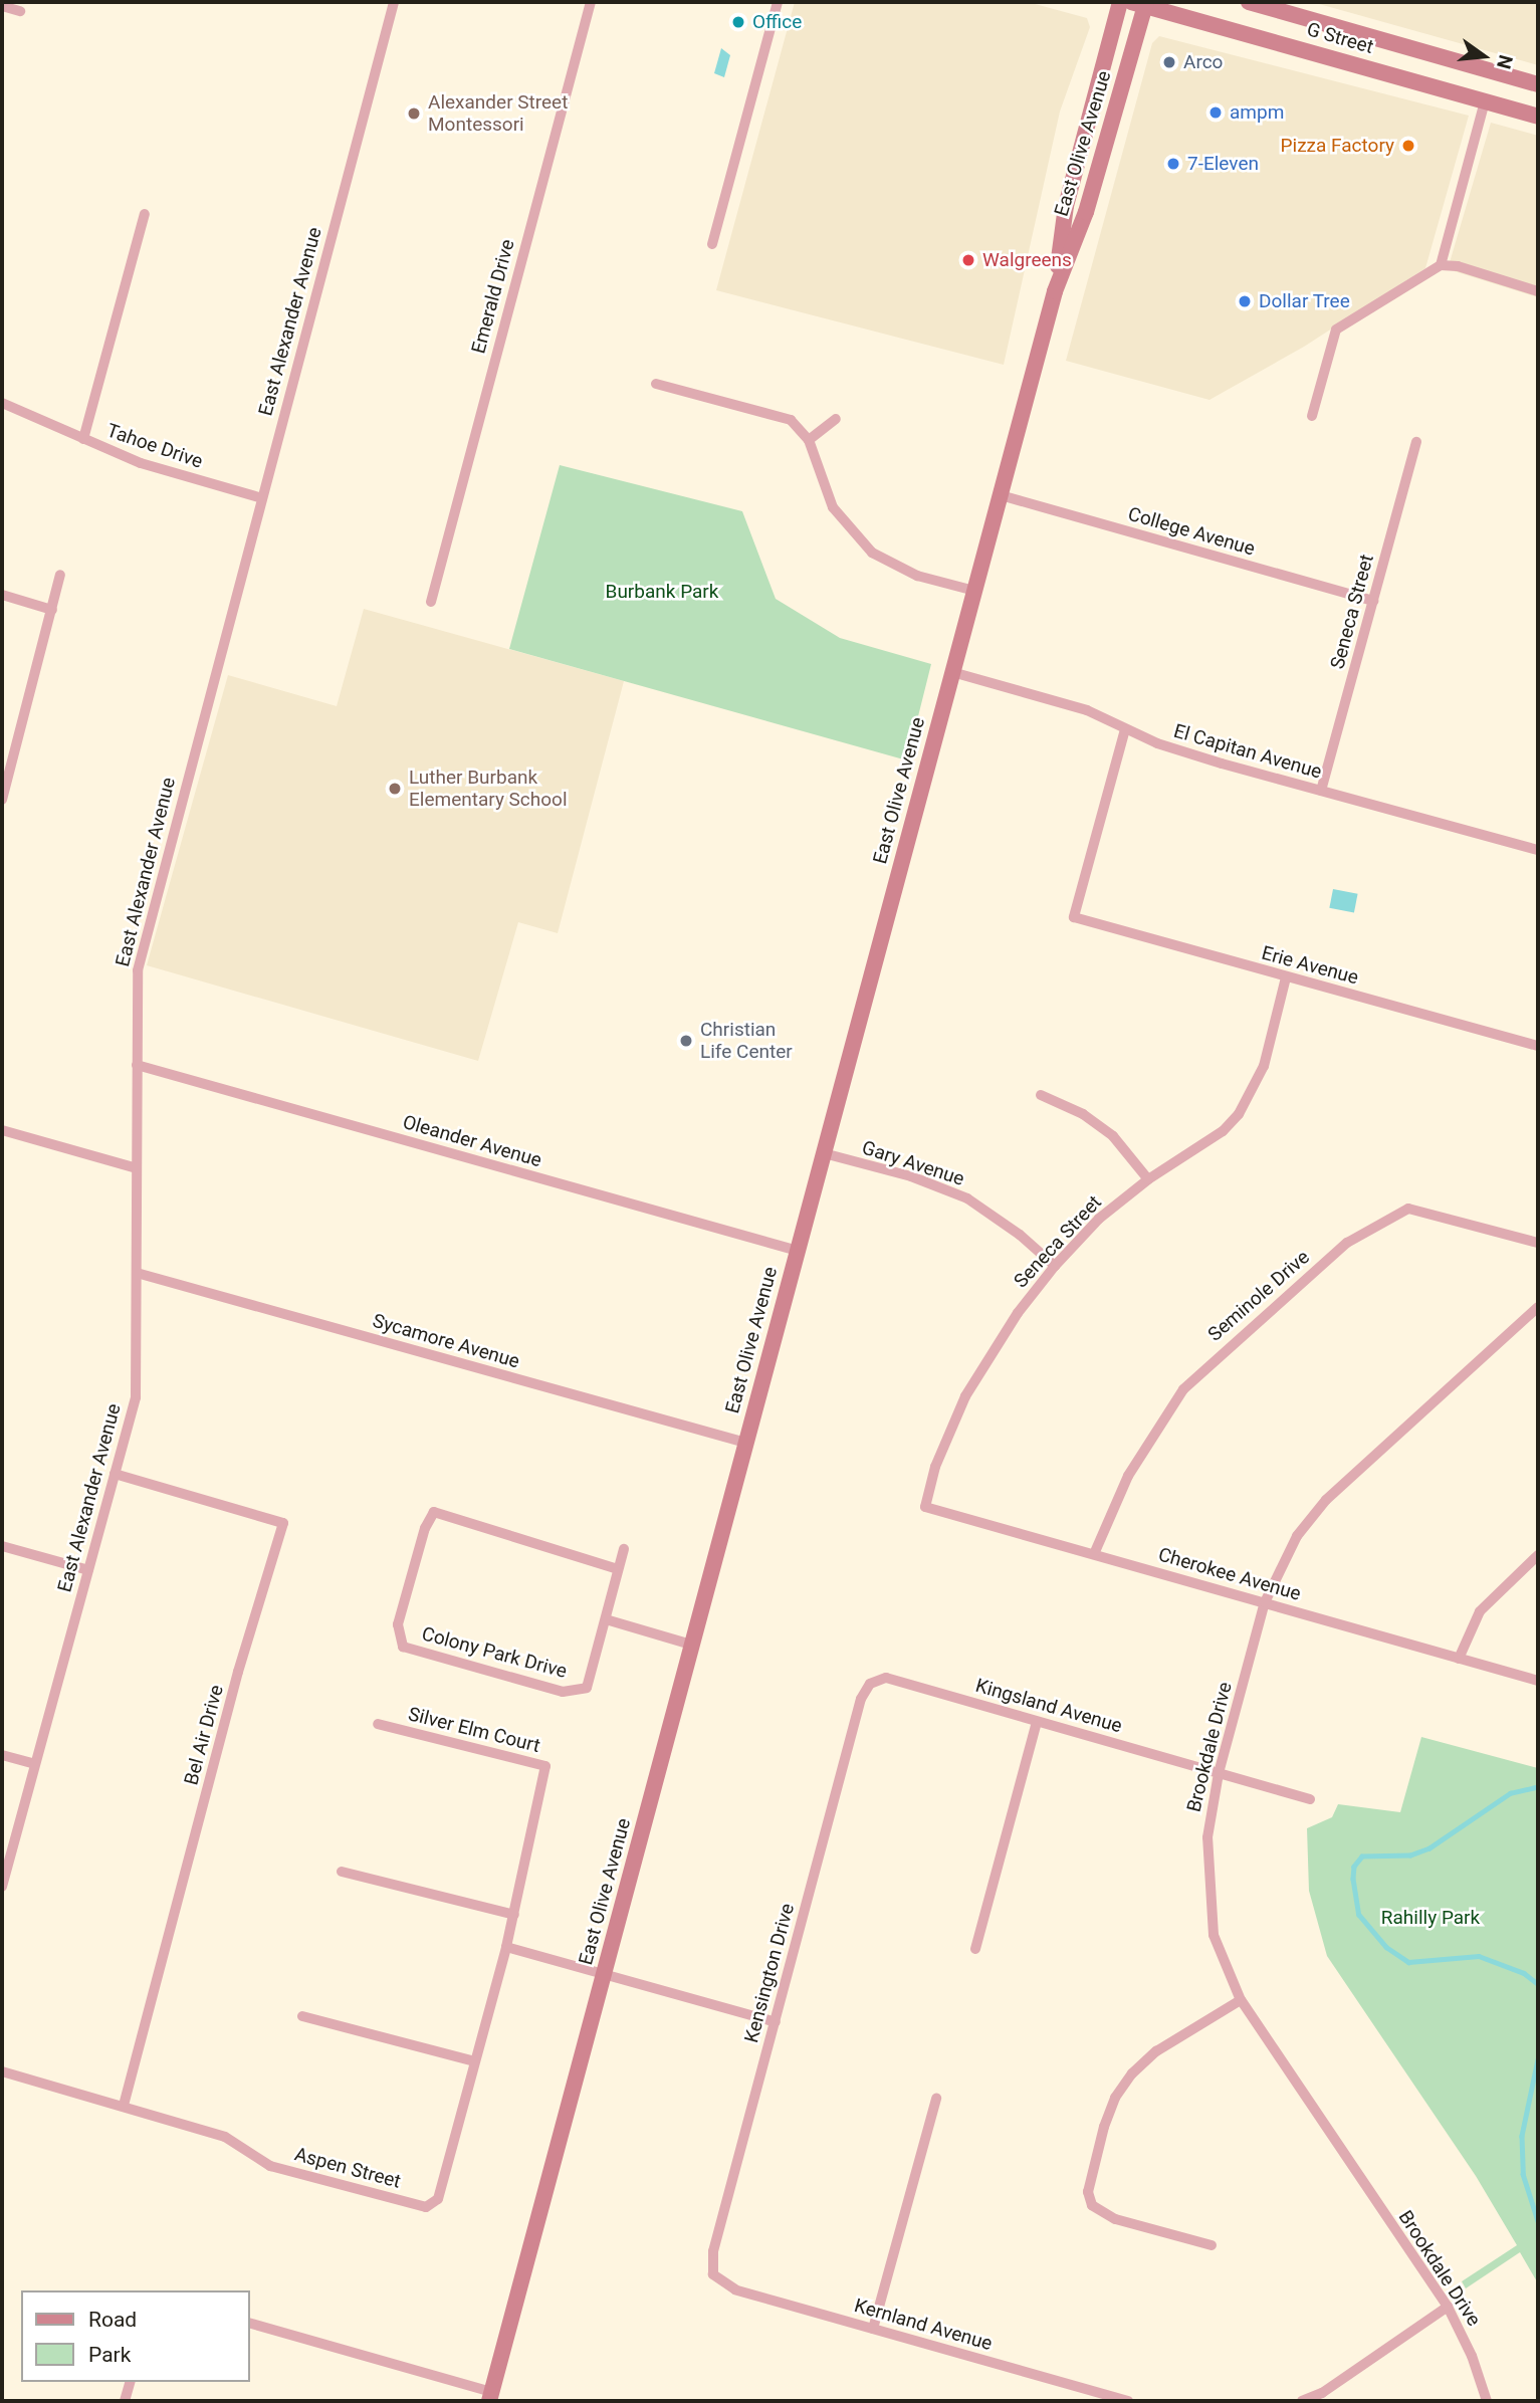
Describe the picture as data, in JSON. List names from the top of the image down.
{
  "streets": {
    "main road": ["G Street", "East Olive Avenue"],
    "street": [
      "Emerald Drive",
      "East Alexander Avenue",
      "Tahoe Drive",
      "College Avenue",
      "Seneca Street",
      "El Capitan Avenue",
      "Erie Avenue",
      "Oleander Avenue",
      "Gary Avenue",
      "Seminole Drive",
      "Sycamore Avenue",
      "Cherokee Avenue",
      "Colony Park Drive",
      "Kingsland Avenue",
      "Silver Elm Court",
      "Bel Air Drive",
      "Brookdale Drive",
      "Kensington Drive",
      "Aspen Street",
      "Kernland Avenue"
    ]
  },
  "crossings": [
    ["G Street", "East Olive Avenue"],
    ["East Olive Avenue", "College Avenue"],
    ["East Olive Avenue", "El Capitan Avenue"],
    ["East Olive Avenue", "Oleander Avenue"],
    ["East Olive Avenue", "Gary Avenue"],
    ["East Olive Avenue", "Sycamore Avenue"],
    ["East Alexander Avenue", "Tahoe Drive"],
    ["East Alexander Avenue", "Oleander Avenue"],
    ["East Alexander Avenue", "Sycamore Avenue"],
    ["East Alexander Avenue", "Bel Air Drive"],
    ["College Avenue", "Seneca Street"],
    ["Seneca Street", "El Capitan Avenue"],
    ["Seneca Street", "Erie Avenue"],
    ["Seneca Street", "Gary Avenue"],
    ["Seneca Street", "Cherokee Avenue"],
    ["El Capitan Avenue", "Erie Avenue"],
    ["Seminole Drive", "Cherokee Avenue"],
    ["Cherokee Avenue", "Brookdale Drive"],
    ["Kingsland Avenue", "Brookdale Drive"],
    ["Kingsland Avenue", "Kensington Drive"],
    ["Silver Elm Court", "Aspen Street"],
    ["Bel Air Drive", "Aspen Street"],
    ["Kensington Drive", "Kernland Avenue"]
  ],
  "parks": ["Burbank Park", "Rahilly Park"],
  "places": [
    "Office",
    "Arco",
    "ampm",
    "Alexander Street Montessori",
    "Pizza Factory",
    "7-Eleven",
    "Walgreens",
    "Dollar Tree",
    "Luther Burbank Elementary School",
    "Christian Life Center"
  ],
  "legend": ["Road", "Park"],
  "north": "right"
}
